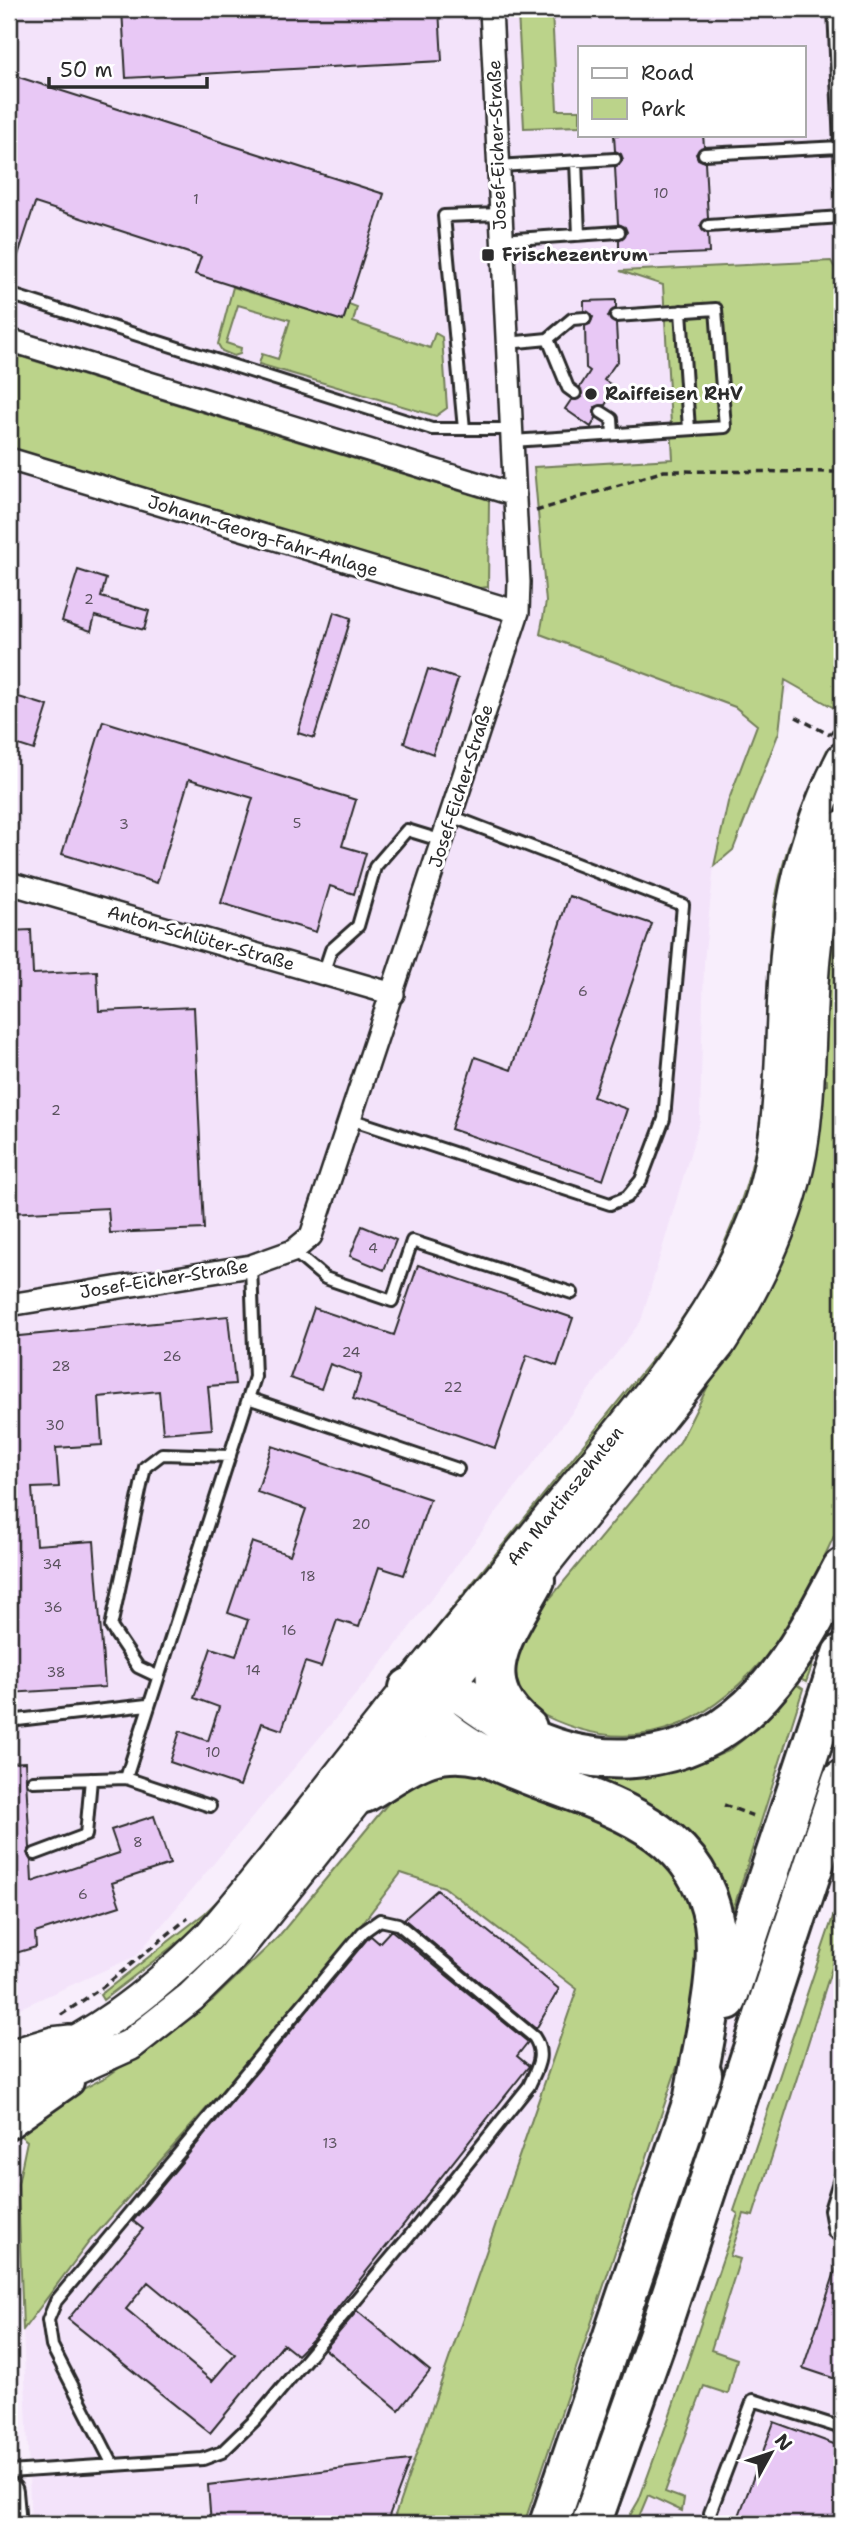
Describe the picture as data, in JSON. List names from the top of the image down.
{
  "streets": {
    "main road": ["Am Martinszehnten"],
    "street": ["Josef-Eicher-Straße", "Johann-Georg-Fahr-Anlage", "Anton-Schlüter-Straße"]
  },
  "crossings": [
    ["Josef-Eicher-Straße", "Johann-Georg-Fahr-Anlage"],
    ["Josef-Eicher-Straße", "Anton-Schlüter-Straße"]
  ],
  "places": {
    "transit": ["Frischezentrum"],
    "other": ["Raiffeisen RHV"]
  },
  "house_numbers": [
    "10",
    "1",
    "2",
    "5",
    "3",
    "6",
    "2",
    "4",
    "24",
    "26",
    "28",
    "22",
    "30",
    "20",
    "34",
    "18",
    "36",
    "16",
    "14",
    "38",
    "10",
    "8",
    "6",
    "13"
  ],
  "legend": ["Road", "Park"],
  "scale_bar": "50 m",
  "north": "top right"
}
